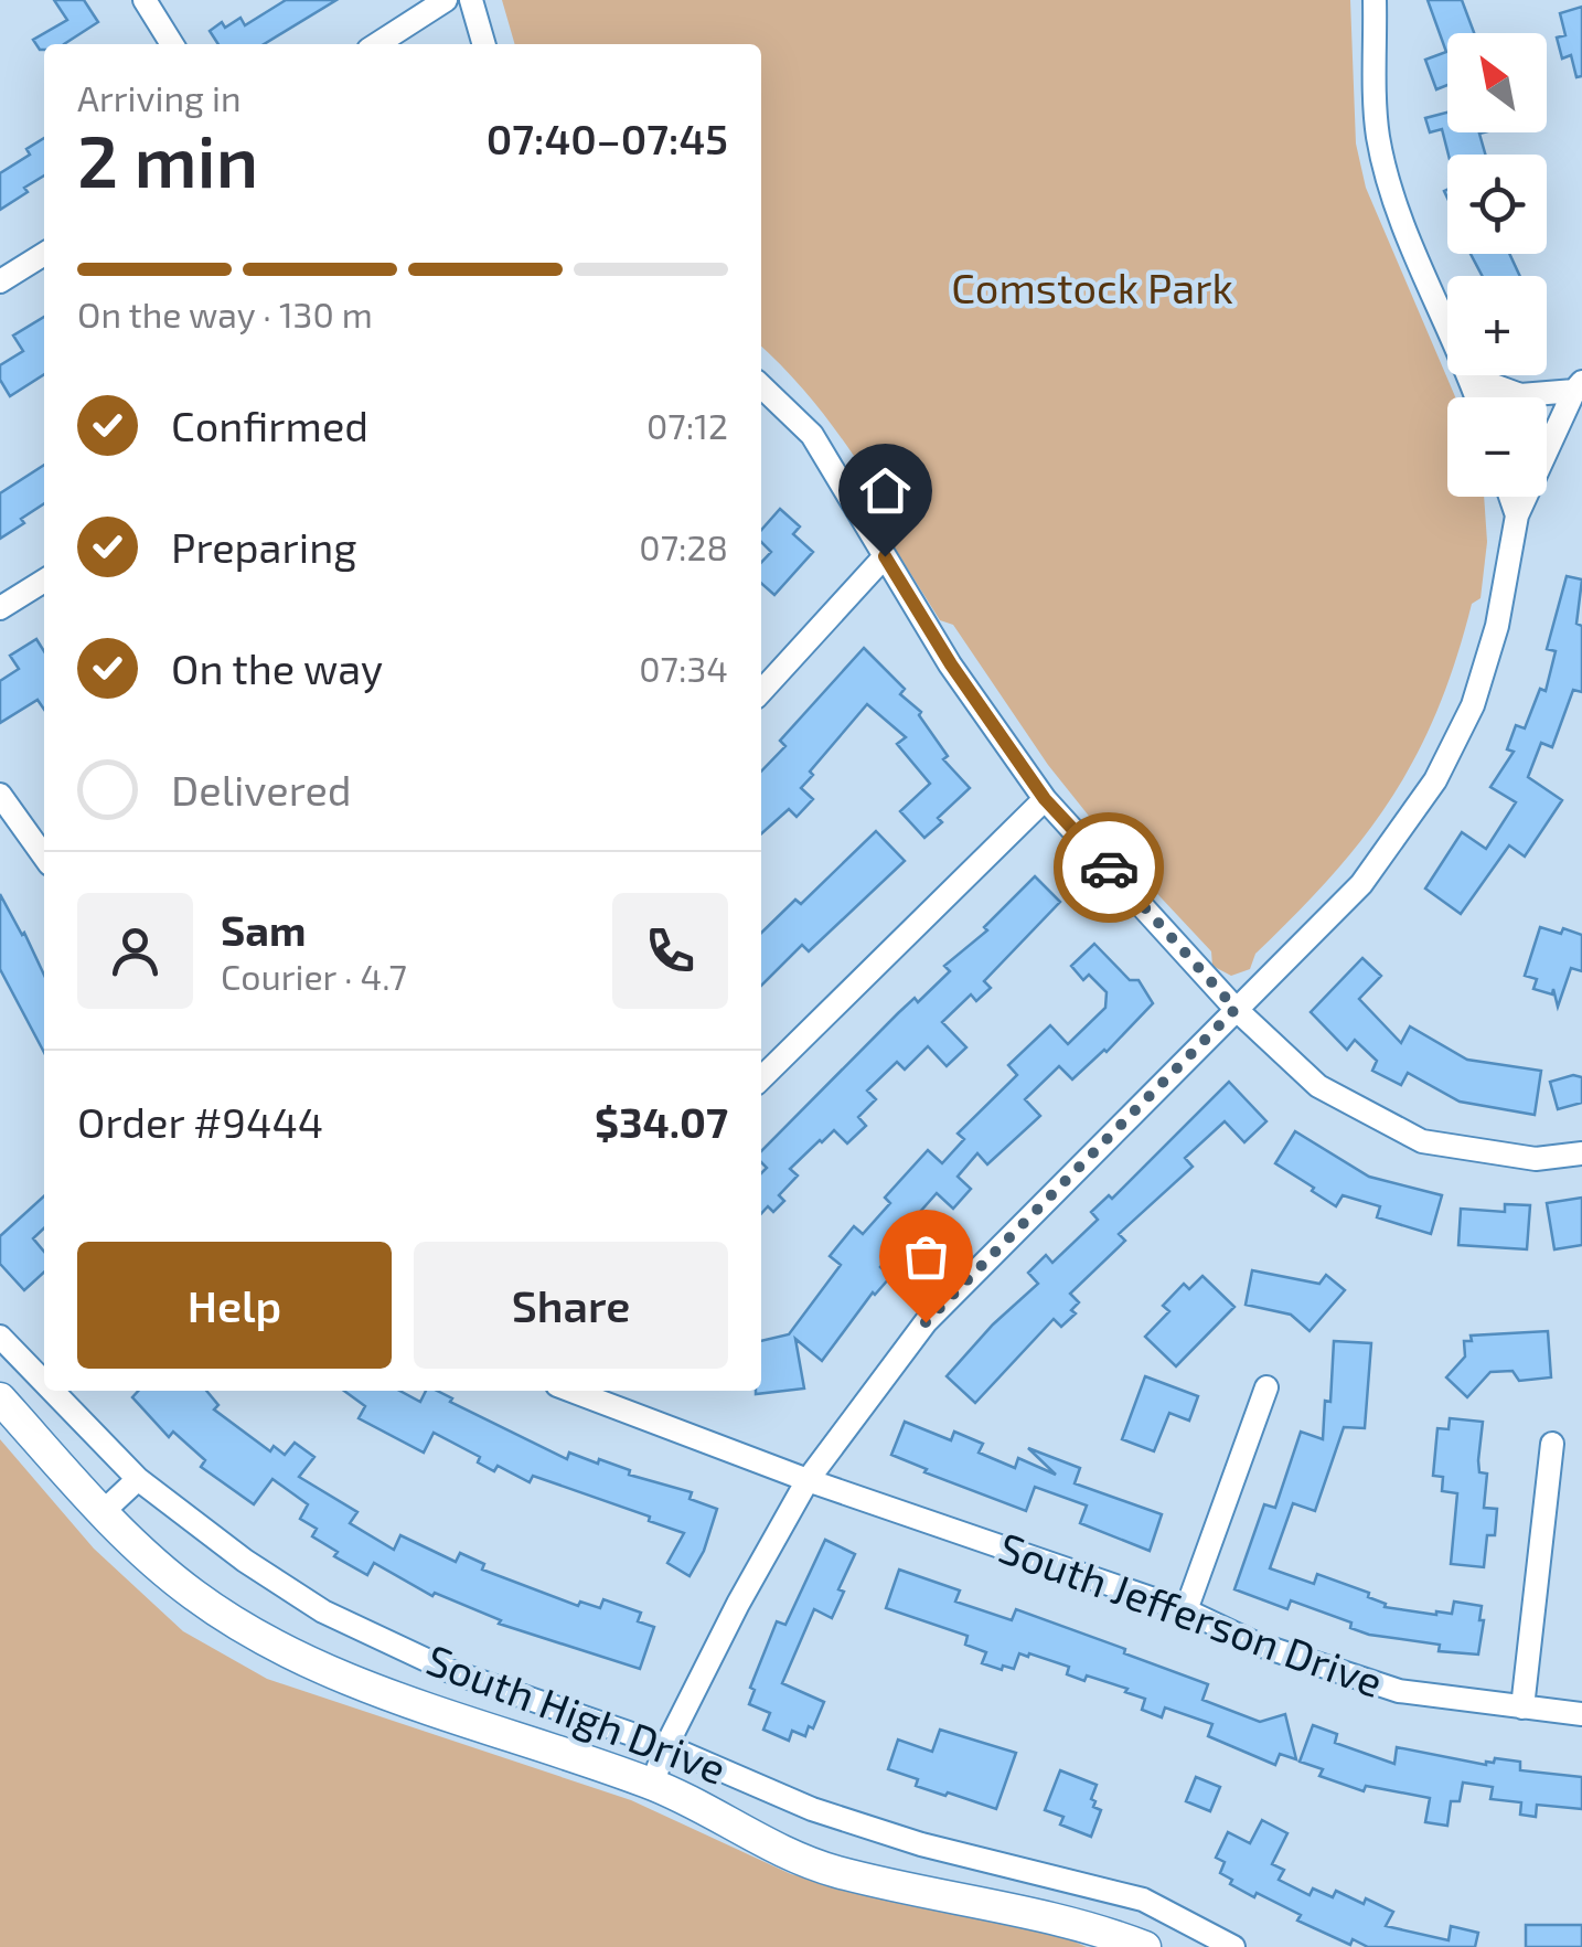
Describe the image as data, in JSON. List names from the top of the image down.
{
  "streets": {
    "main road": ["South High Drive"],
    "street": ["South Jefferson Drive"]
  },
  "parks": ["Comstock Park"],
  "north": "top left",
  "page": {
    "map_buttons": ["+", "−"],
    "heading": ["2 min", "Arriving in", "07:40–07:45"],
    "panel": [
      "Sam",
      "Courier · 4.7",
      "Order #9444",
      "$34.07"
    ],
    "bar": "On the way · 130 m",
    "list": [
      ["Confirmed", "07:12"],
      ["Preparing", "07:28"],
      ["On the way", "07:34"],
      "Delivered"
    ],
    "buttons": ["Help", "Share"]
  }
}
